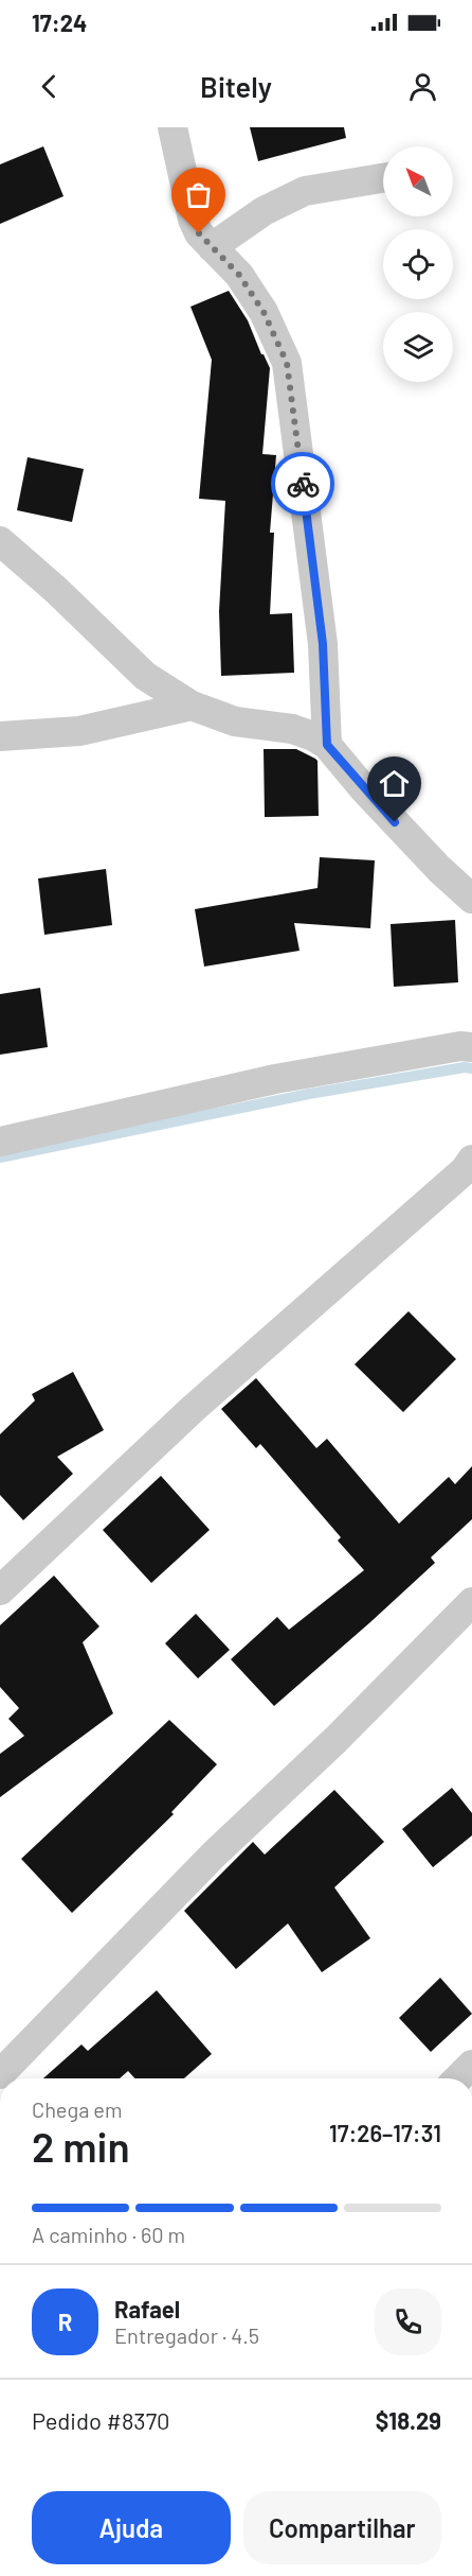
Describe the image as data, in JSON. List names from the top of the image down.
{
  "north": "top left",
  "page": {
    "status": "17:24",
    "header": "Bitely",
    "heading": ["2 min", "Chega em", "17:26–17:31"],
    "panel": [
      "Rafael",
      "Entregador · 4.5",
      "Pedido #8370",
      "$18.29"
    ],
    "bar": "A caminho · 60 m",
    "round": "R",
    "buttons": ["Ajuda", "Compartilhar"]
  }
}
